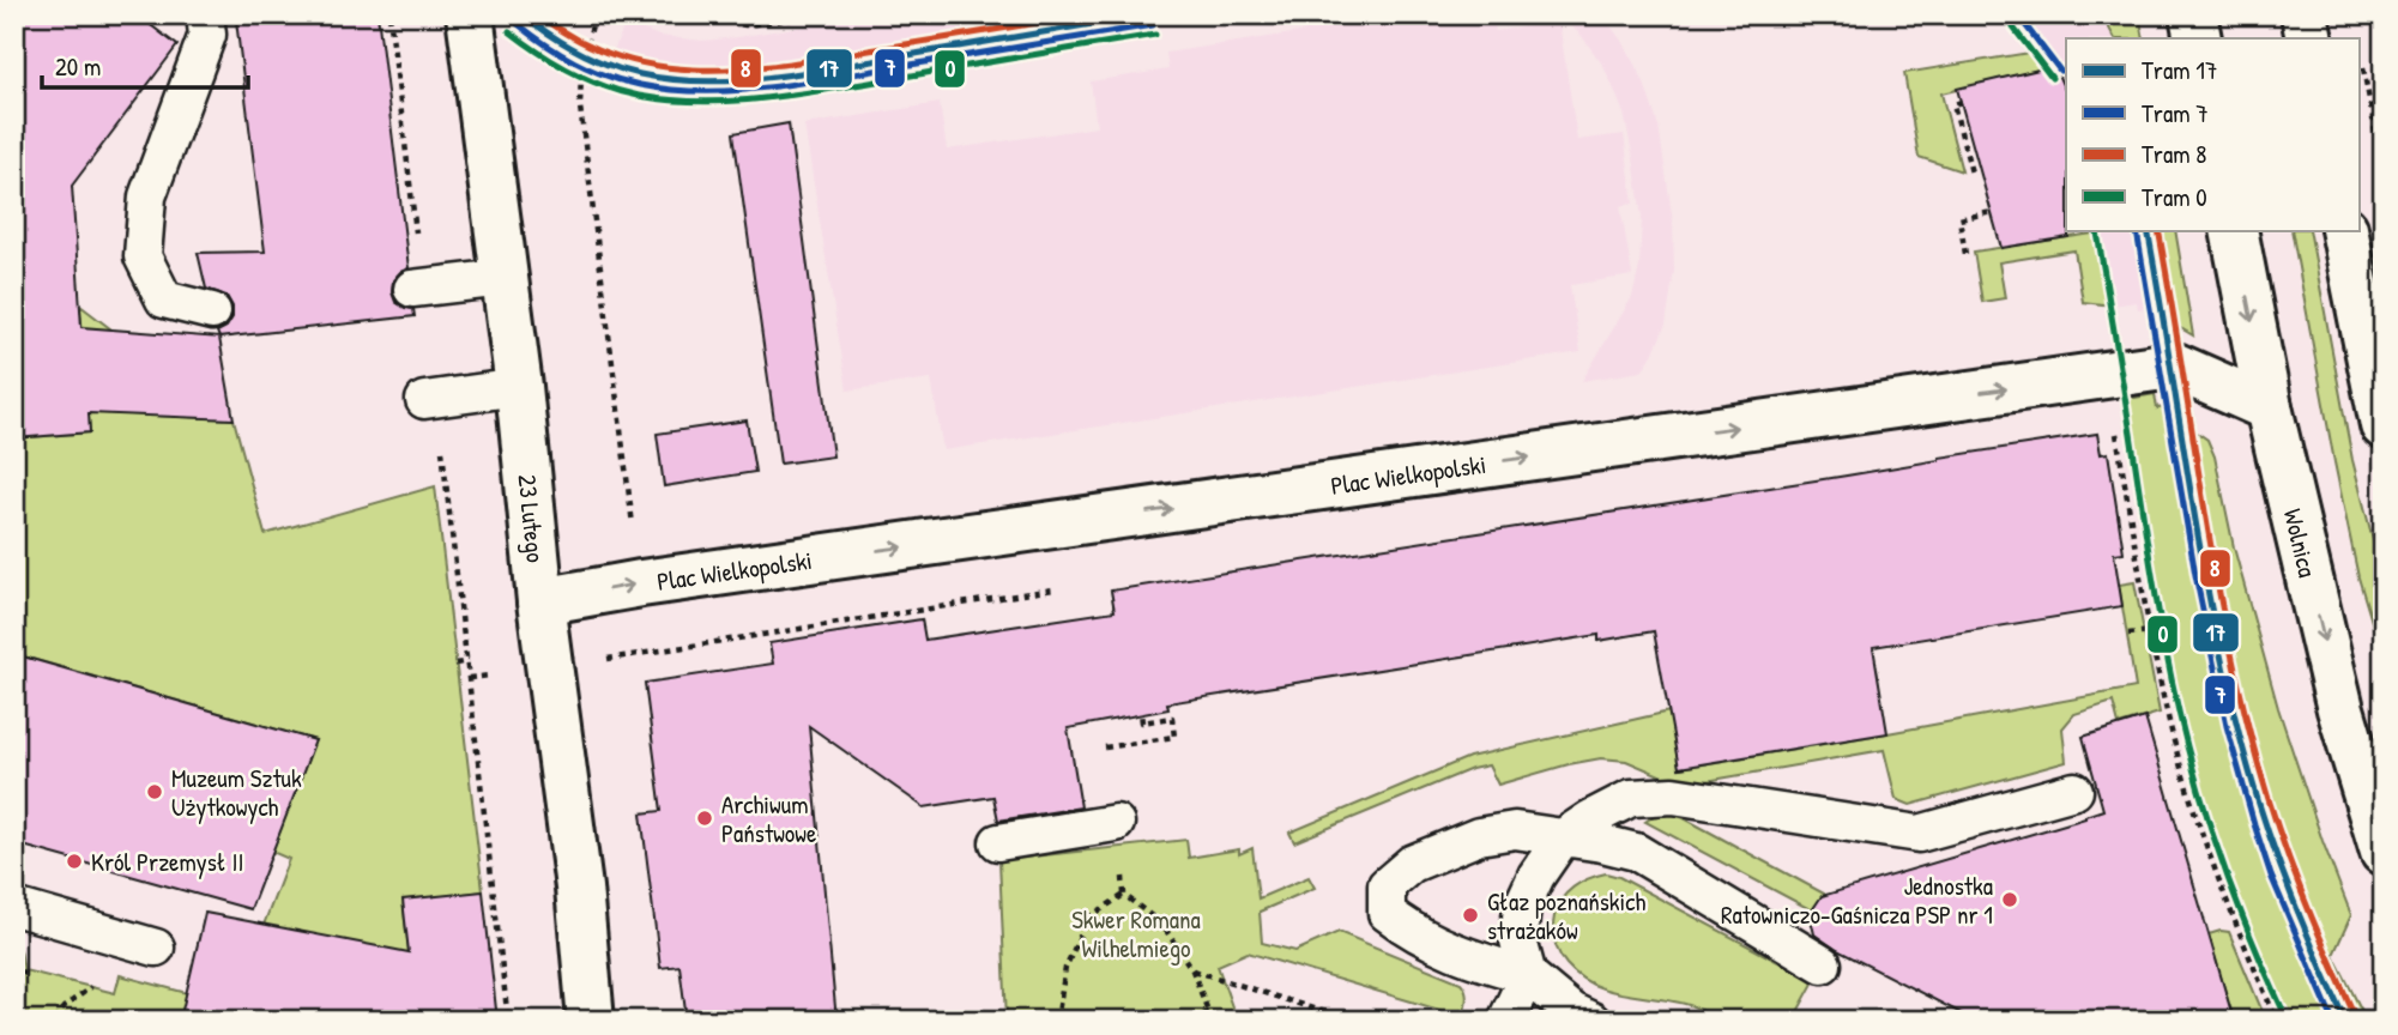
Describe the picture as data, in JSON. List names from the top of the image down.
{
  "streets": {
    "street": ["Plac Wielkopolski", "23 Lutego", "Wolnica"]
  },
  "crossings": [
    ["Plac Wielkopolski", "23 Lutego"],
    ["Plac Wielkopolski", "Wolnica"]
  ],
  "one_way": ["Plac Wielkopolski"],
  "parks": ["Skwer Romana Wilhelmiego"],
  "places": [
    "Muzeum Sztuk Użytkowych",
    "Archiwum Państwowe",
    "Król Przemysł II",
    "Jednostka Ratowniczo-Gaśnicza PSP nr 1",
    "Głaz poznańskich strażaków"
  ],
  "lines": [
    "tram line 17",
    "tram line 8",
    "tram line 7",
    "tram line 0"
  ],
  "legend": [
    "Tram 17",
    "Tram 7",
    "Tram 8",
    "Tram 0"
  ],
  "scale_bar": "20 m"
}
